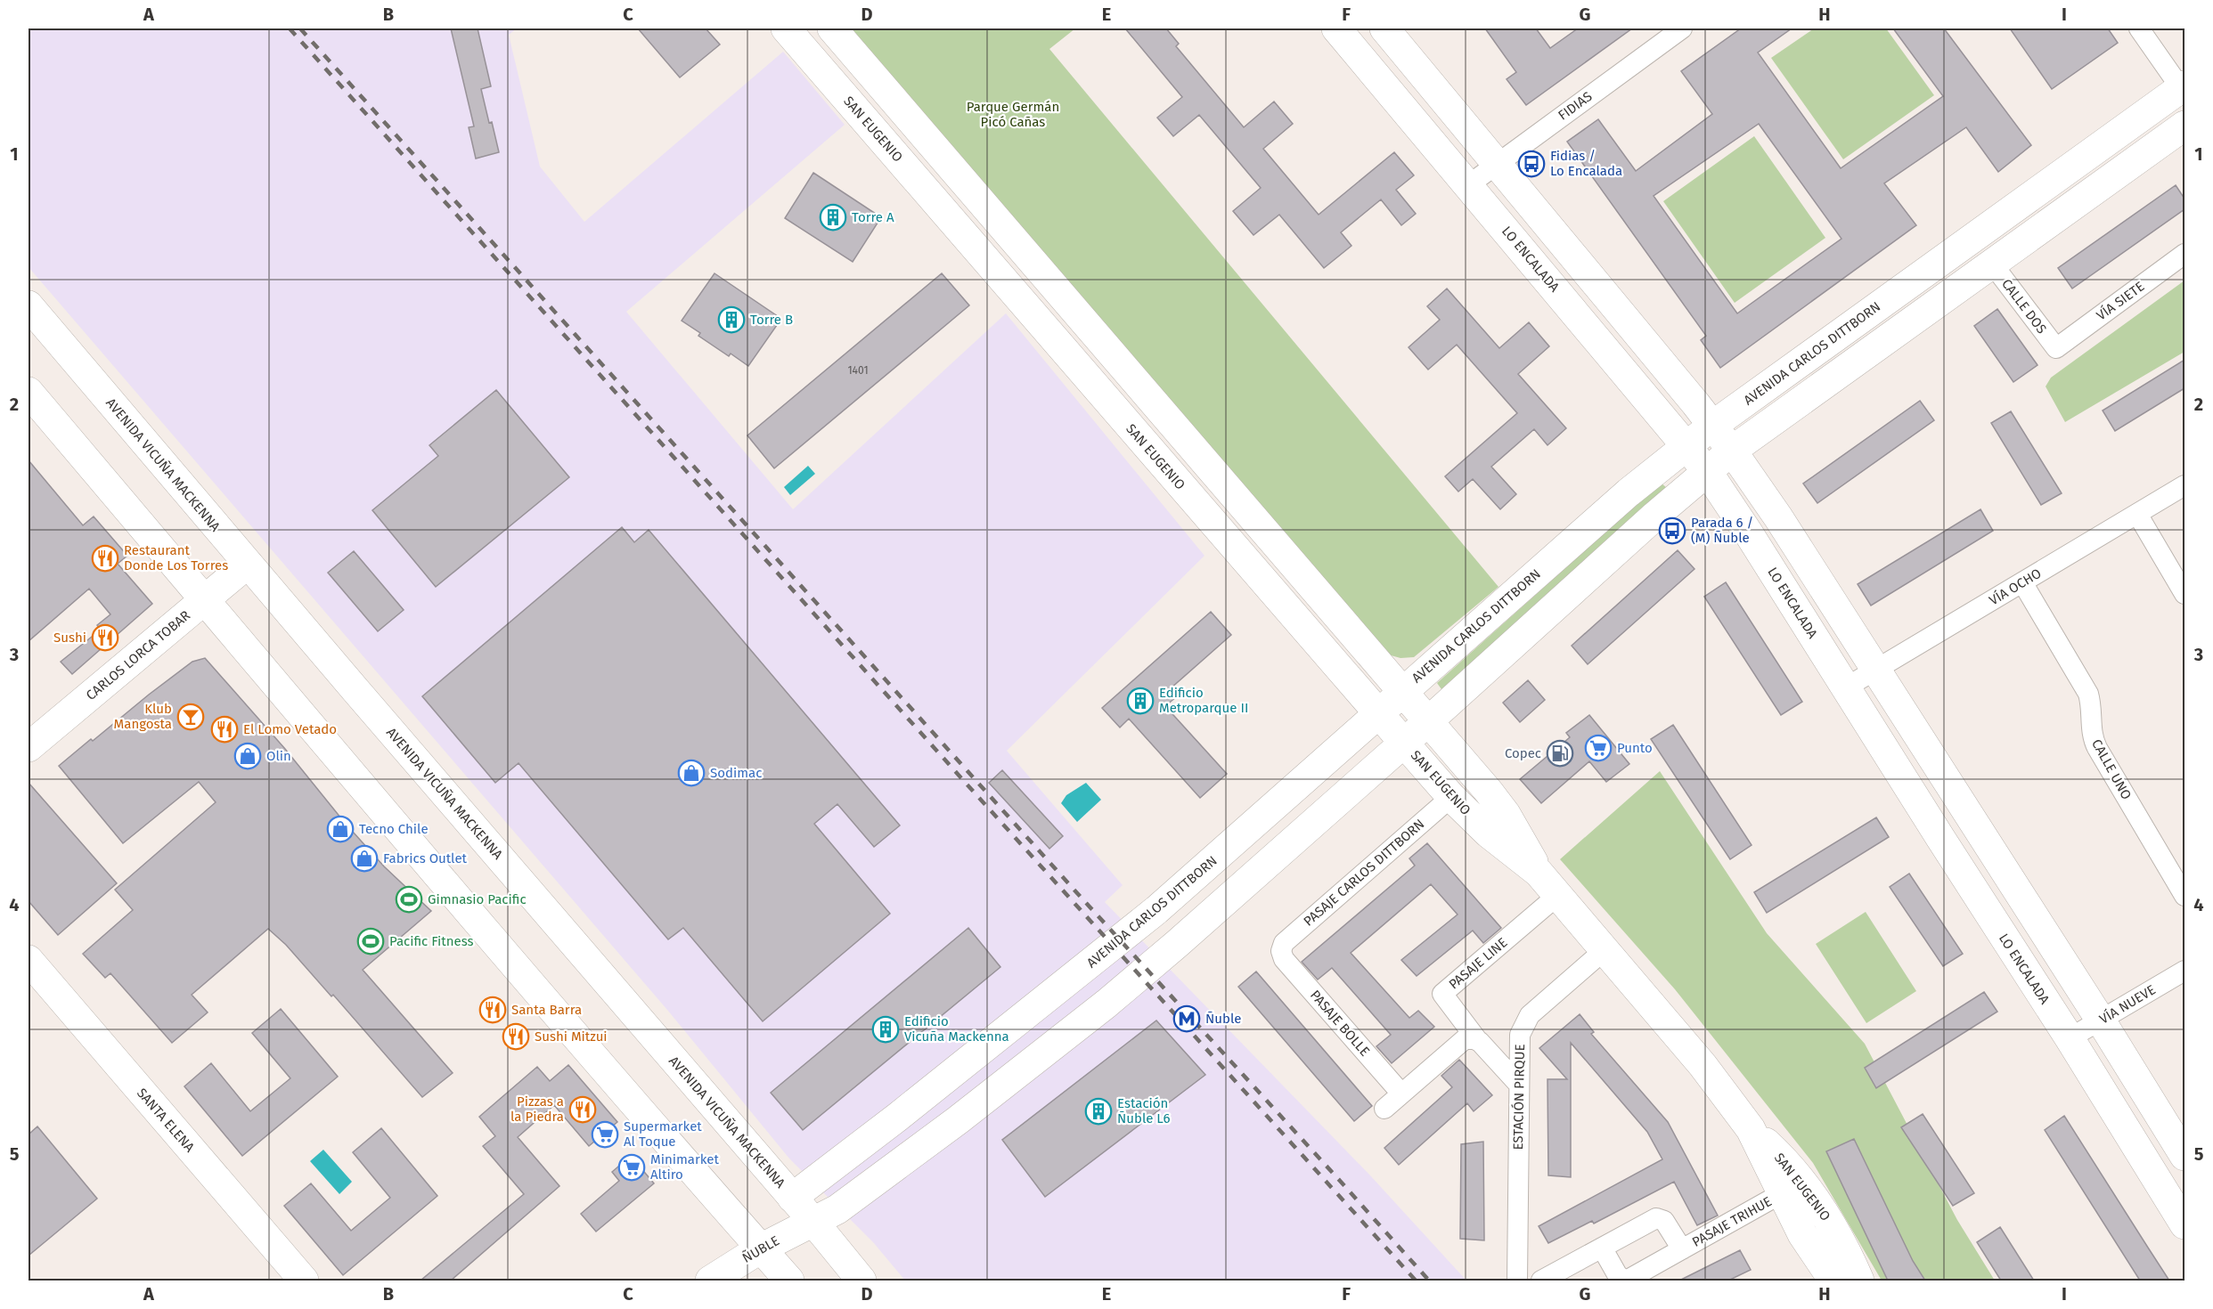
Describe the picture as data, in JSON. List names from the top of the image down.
{
  "streets": {
    "main road": [
      "SAN EUGENIO",
      "LO ENCALADA",
      "AVENIDA CARLOS DITTBORN",
      "AVENIDA VICUÑA MACKENNA",
      "CARLOS LORCA TOBAR",
      "SANTA ELENA",
      "ÑUBLE"
    ],
    "street": [
      "FIDIAS",
      "VÍA SIETE",
      "CALLE DOS",
      "VÍA OCHO",
      "CALLE UNO",
      "PASAJE CARLOS DITTBORN",
      "PASAJE LINE",
      "VÍA NUEVE",
      "PASAJE BOLLE",
      "ESTACIÓN PIRQUE",
      "PASAJE TRIHUE"
    ]
  },
  "crossings": [
    ["FIDIAS", "LO ENCALADA"],
    ["SAN EUGENIO", "AVENIDA CARLOS DITTBORN"],
    ["SAN EUGENIO", "PASAJE CARLOS DITTBORN"],
    ["SAN EUGENIO", "PASAJE LINE"],
    ["SAN EUGENIO", "ESTACIÓN PIRQUE"],
    ["SAN EUGENIO", "PASAJE TRIHUE"],
    ["LO ENCALADA", "AVENIDA CARLOS DITTBORN"],
    ["LO ENCALADA", "VÍA OCHO"],
    ["LO ENCALADA", "VÍA NUEVE"],
    ["VÍA SIETE", "CALLE DOS"],
    ["AVENIDA CARLOS DITTBORN", "AVENIDA VICUÑA MACKENNA"],
    ["AVENIDA VICUÑA MACKENNA", "CARLOS LORCA TOBAR"],
    ["AVENIDA VICUÑA MACKENNA", "ÑUBLE"],
    ["VÍA OCHO", "CALLE UNO"],
    ["PASAJE CARLOS DITTBORN", "PASAJE BOLLE"],
    ["PASAJE LINE", "ESTACIÓN PIRQUE"]
  ],
  "parks": ["Parque Germán Picó Cañas"],
  "places": {
    "bus stop": ["Fidias / Lo Encalada", "Parada 6 / (M) Ñuble"],
    "building": [
      "Torre A",
      "Torre B",
      "Edificio Metroparque II",
      "Edificio Vicuña Mackenna",
      "Estación Ñuble L6"
    ],
    "restaurant": [
      "Restaurant Donde Los Torres",
      "Sushi",
      "El Lomo Vetado",
      "Santa Barra",
      "Sushi Mitzui",
      "Pizzas a la Piedra"
    ],
    "bar": ["Klub Mangosta"],
    "supermarket": ["Punto", "Supermarket Al Toque", "Minimarket Altiro"],
    "fuel station": ["Copec"],
    "shop": [
      "Olin",
      "Sodimac",
      "Tecno Chile",
      "Fabrics Outlet"
    ],
    "sports": ["Gimnasio Pacific", "Pacific Fitness"],
    "metro station": ["Ñuble"]
  },
  "house_numbers": ["1401"],
  "grid": {
    "columns": [
      "A",
      "B",
      "C",
      "D",
      "E",
      "F",
      "G",
      "H",
      "I"
    ],
    "rows": [
      "1",
      "2",
      "3",
      "4",
      "5"
    ]
  }
}
